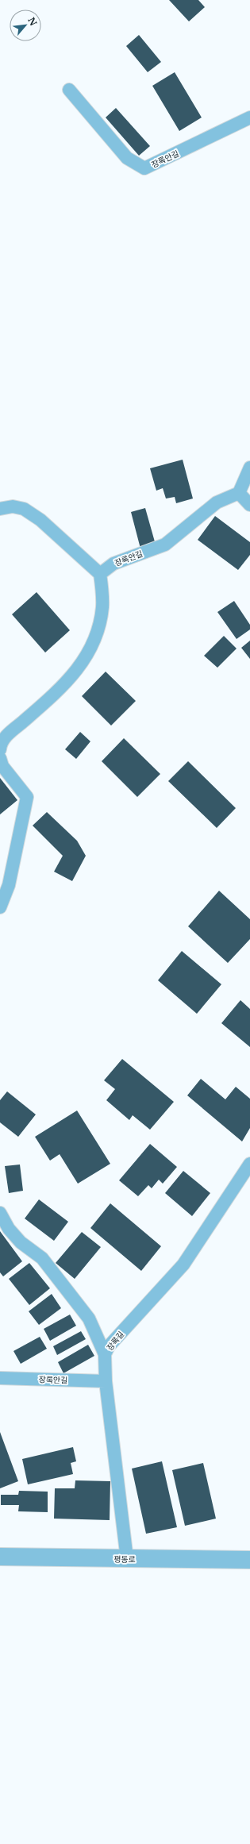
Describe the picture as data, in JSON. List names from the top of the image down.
{
  "streets": {
    "street": ["평동로"],
    "lane": ["장록안길", "장록길"]
  },
  "crossings": [
    ["장록안길", "장록길"],
    ["장록길", "평동로"]
  ],
  "north": "top right"
}
